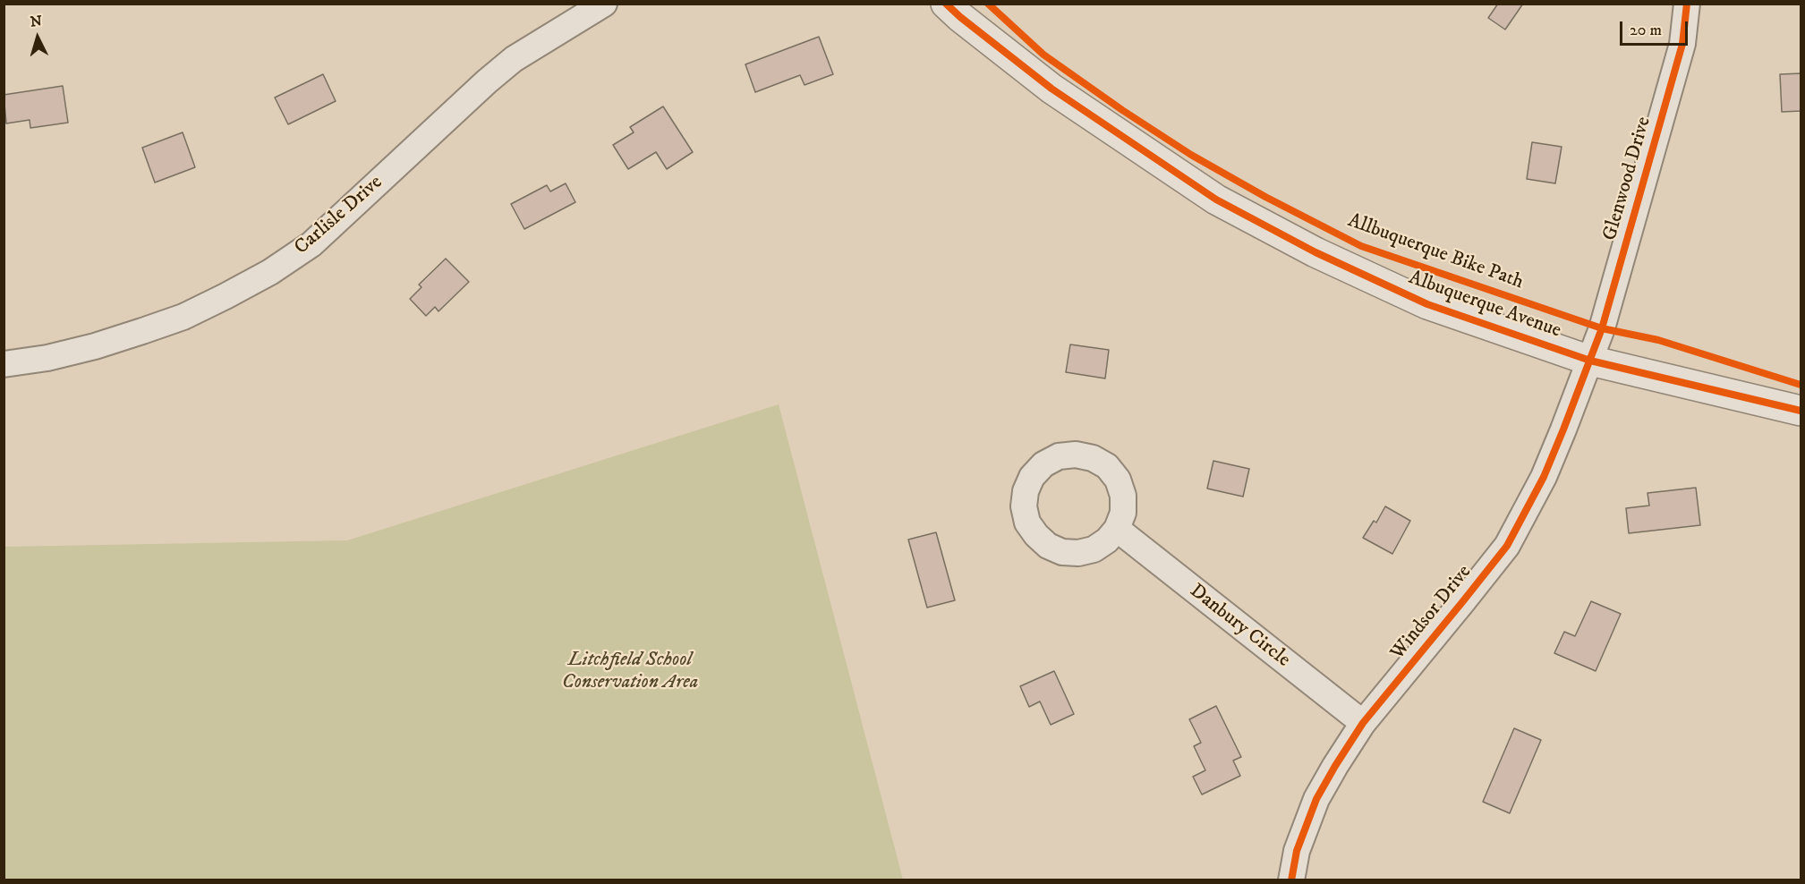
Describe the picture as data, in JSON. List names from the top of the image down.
{
  "streets": {
    "street": [
      "Glenwood Drive",
      "Carlisle Drive",
      "Albuquerque Avenue",
      "Windsor Drive",
      "Danbury Circle"
    ],
    "cycle path": ["Allbuquerque Bike Path"]
  },
  "crossings": [
    ["Glenwood Drive", "Albuquerque Avenue"],
    ["Glenwood Drive", "Windsor Drive"],
    ["Albuquerque Avenue", "Windsor Drive"],
    ["Windsor Drive", "Danbury Circle"]
  ],
  "parks": ["Litchfield School Conservation Area"],
  "scale_bar": "20 m",
  "north": "top"
}
